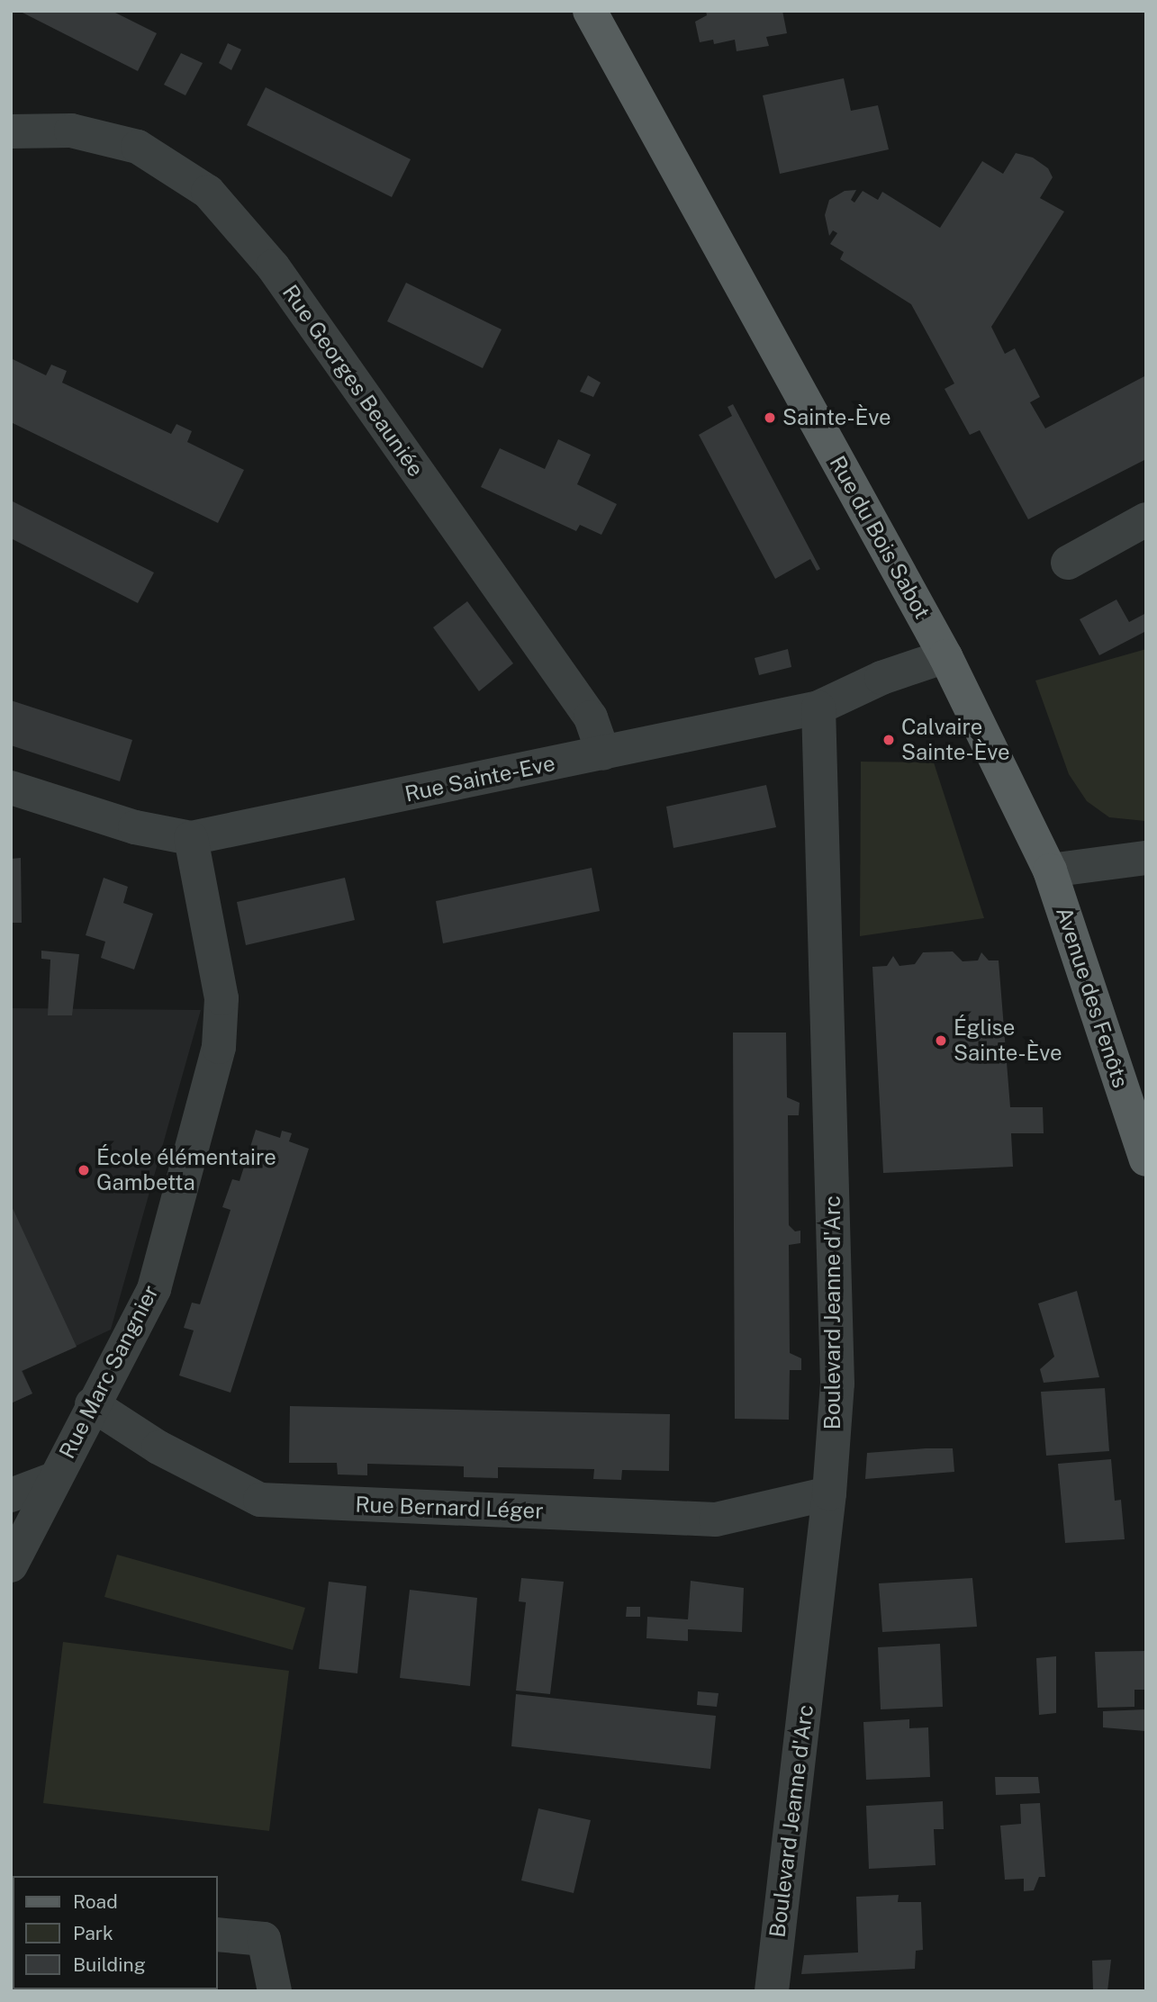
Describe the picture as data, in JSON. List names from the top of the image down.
{
  "streets": {
    "main road": ["Rue du Bois Sabot", "Avenue des Fenôts"],
    "street": [
      "Rue Georges Beauniée",
      "Rue Sainte-Eve",
      "Boulevard Jeanne d'Arc",
      "Rue Marc Sangnier",
      "Rue Bernard Léger"
    ]
  },
  "crossings": [
    ["Rue Georges Beauniée", "Rue Sainte-Eve"],
    ["Rue du Bois Sabot", "Rue Sainte-Eve"],
    ["Rue du Bois Sabot", "Avenue des Fenôts"],
    ["Rue Sainte-Eve", "Boulevard Jeanne d'Arc"],
    ["Rue Sainte-Eve", "Rue Marc Sangnier"],
    ["Boulevard Jeanne d'Arc", "Rue Bernard Léger"],
    ["Rue Marc Sangnier", "Rue Bernard Léger"]
  ],
  "places": [
    "Sainte-Ève",
    "Calvaire Sainte-Ève",
    "Église Sainte-Ève",
    "École élémentaire Gambetta"
  ],
  "legend": ["Road", "Park", "Building"]
}
